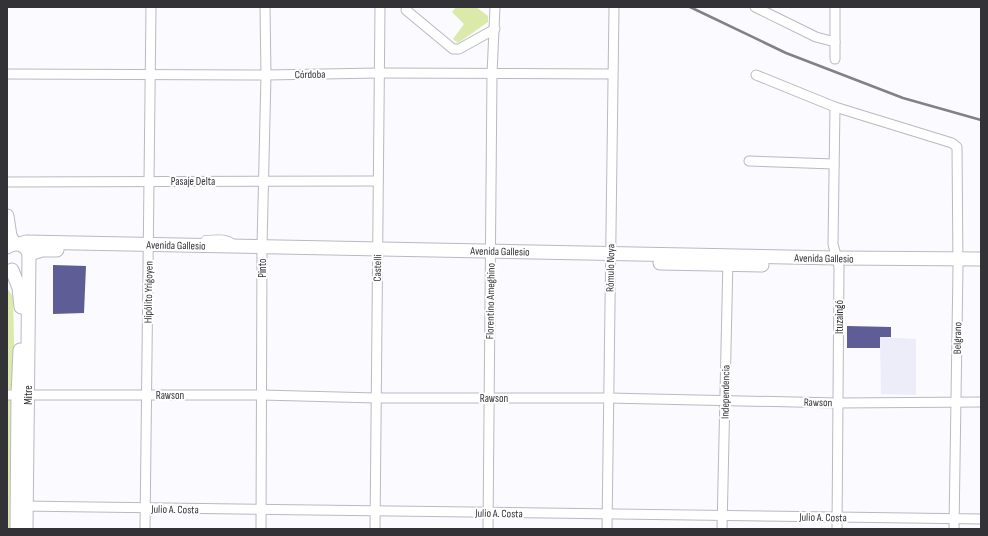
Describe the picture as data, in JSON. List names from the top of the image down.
{
  "streets": {
    "main road": ["Avenida Gallesio", "Mitre"],
    "street": [
      "Córdoba",
      "Pasaje Delta",
      "Pinto",
      "Castelli",
      "Rómulo Noya",
      "Hipólito Yrigoyen",
      "Florentino Ameghino",
      "Ituzaingó",
      "Belgrano",
      "Independencia",
      "Rawson",
      "Julio A. Costa"
    ]
  },
  "crossings": [
    ["Córdoba", "Pinto"],
    ["Córdoba", "Castelli"],
    ["Córdoba", "Rómulo Noya"],
    ["Córdoba", "Hipólito Yrigoyen"],
    ["Córdoba", "Florentino Ameghino"],
    ["Pasaje Delta", "Pinto"],
    ["Pasaje Delta", "Castelli"],
    ["Pasaje Delta", "Hipólito Yrigoyen"],
    ["Avenida Gallesio", "Pinto"],
    ["Avenida Gallesio", "Castelli"],
    ["Avenida Gallesio", "Rómulo Noya"],
    ["Avenida Gallesio", "Hipólito Yrigoyen"],
    ["Avenida Gallesio", "Florentino Ameghino"],
    ["Avenida Gallesio", "Ituzaingó"],
    ["Avenida Gallesio", "Belgrano"],
    ["Avenida Gallesio", "Independencia"],
    ["Avenida Gallesio", "Mitre"],
    ["Pinto", "Rawson"],
    ["Pinto", "Julio A. Costa"],
    ["Castelli", "Rawson"],
    ["Castelli", "Julio A. Costa"],
    ["Rómulo Noya", "Rawson"],
    ["Rómulo Noya", "Julio A. Costa"],
    ["Hipólito Yrigoyen", "Rawson"],
    ["Hipólito Yrigoyen", "Julio A. Costa"],
    ["Florentino Ameghino", "Rawson"],
    ["Florentino Ameghino", "Julio A. Costa"],
    ["Ituzaingó", "Belgrano"],
    ["Ituzaingó", "Rawson"],
    ["Ituzaingó", "Julio A. Costa"],
    ["Belgrano", "Rawson"],
    ["Belgrano", "Julio A. Costa"],
    ["Independencia", "Rawson"],
    ["Independencia", "Julio A. Costa"],
    ["Mitre", "Rawson"],
    ["Mitre", "Julio A. Costa"]
  ]
}
